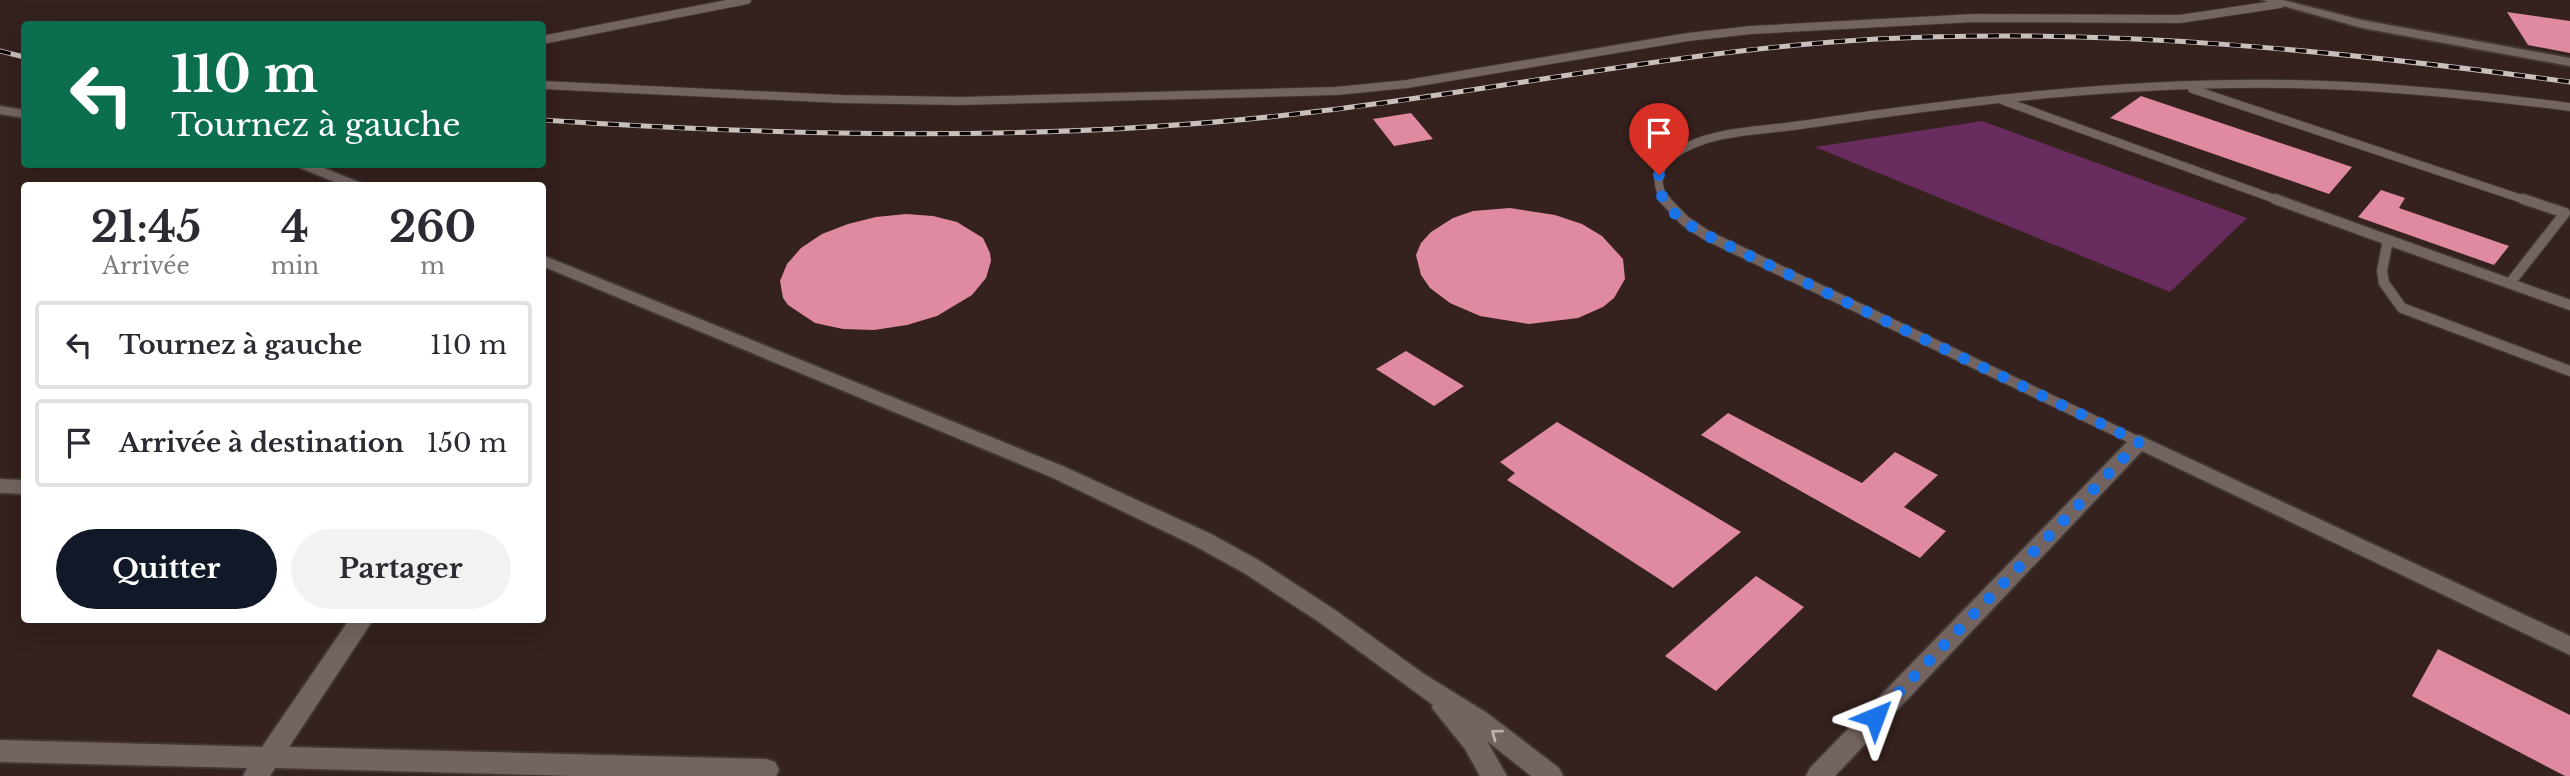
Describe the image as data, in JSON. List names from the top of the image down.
{
  "page": {
    "turn": ["110 m", "Tournez à gauche"],
    "eta": [
      "21:45",
      "Arrivée",
      "4",
      "min",
      "260",
      "m"
    ],
    "list": [
      {
        "name": "Tournez à gauche",
        "value": "110 m"
      },
      {
        "name": "Arrivée à destination",
        "value": "150 m"
      }
    ],
    "buttons": ["Quitter", "Partager"]
  }
}
